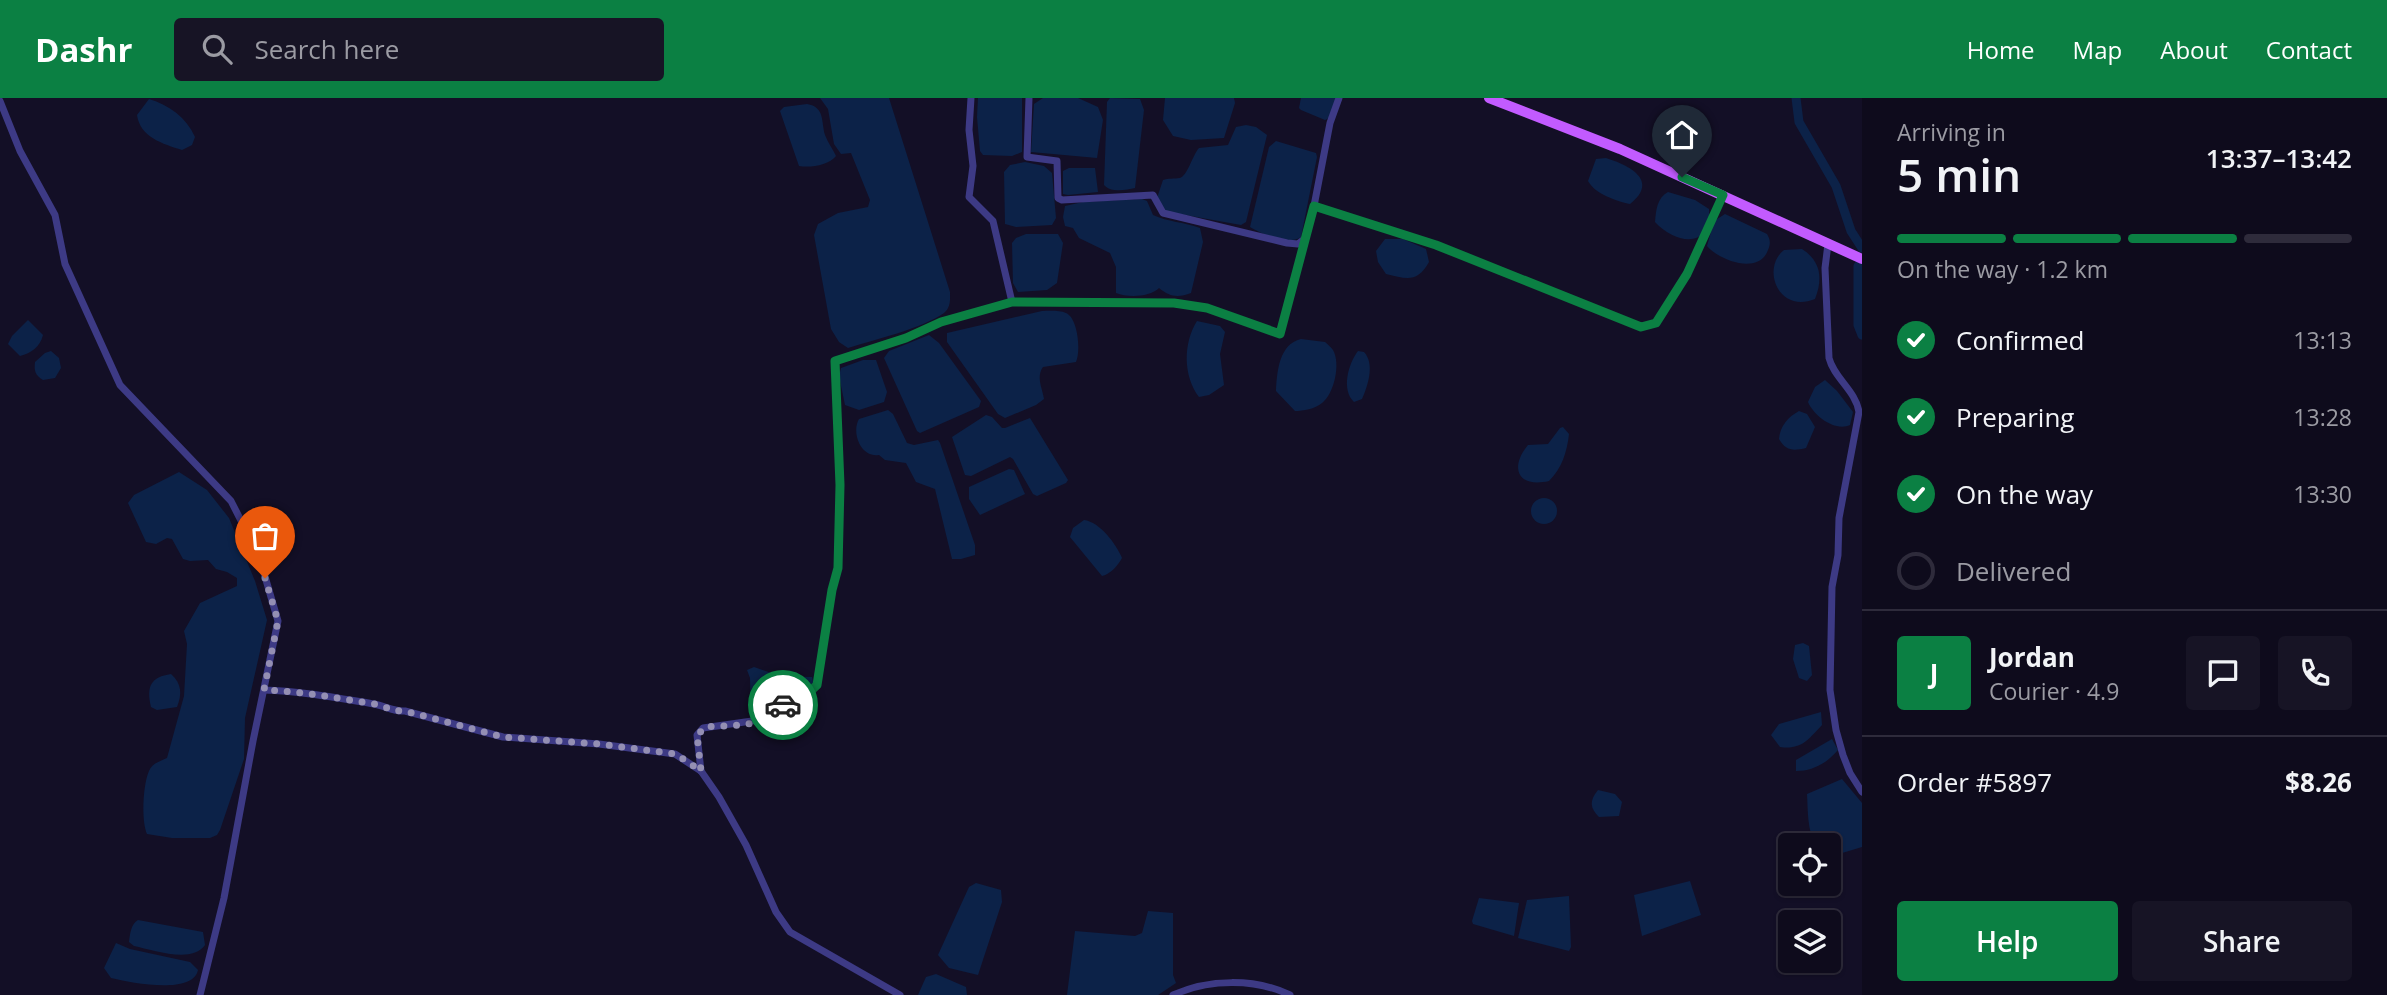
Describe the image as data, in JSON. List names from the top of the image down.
{
  "page": {
    "header": "Dashr",
    "search": "Search here",
    "nav": [
      "Home",
      "Map",
      "About",
      "Contact"
    ],
    "heading": ["5 min", "Arriving in", "13:37–13:42"],
    "panel": [
      "Jordan",
      "Courier · 4.9",
      "Order #5897",
      "$8.26"
    ],
    "bar": "On the way · 1.2 km",
    "list": [
      ["Confirmed", "13:13"],
      ["Preparing", "13:28"],
      ["On the way", "13:30"],
      "Delivered"
    ],
    "round": "J",
    "buttons": ["Help", "Share"]
  }
}
